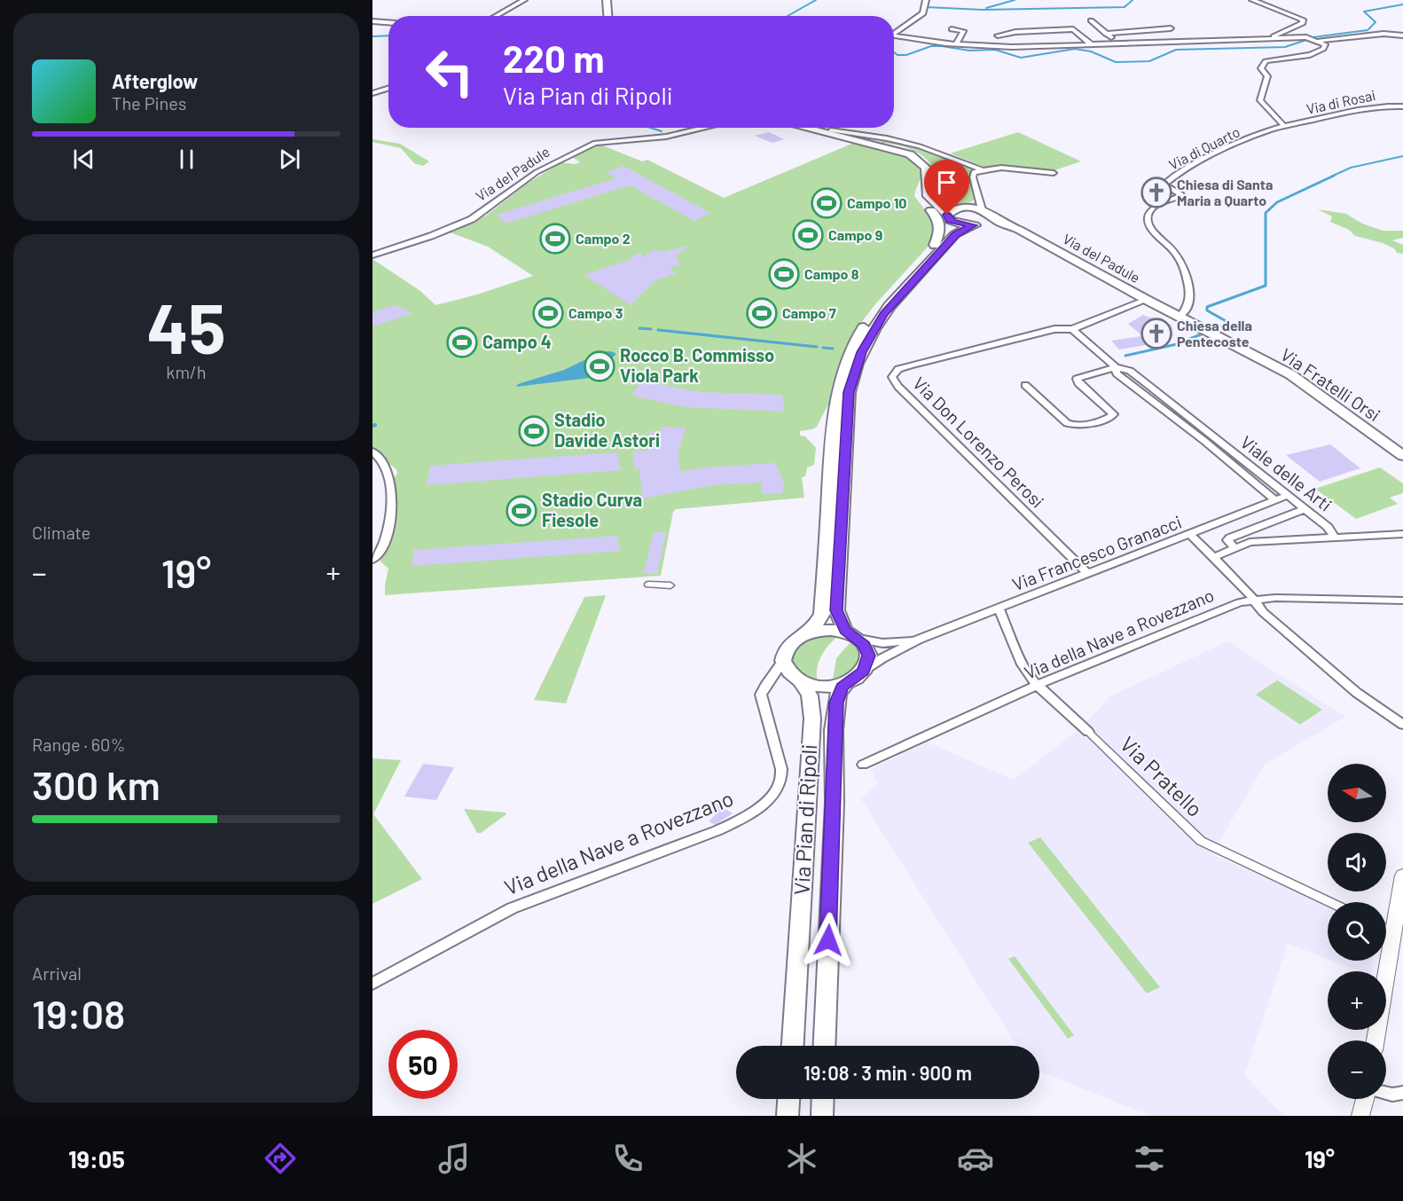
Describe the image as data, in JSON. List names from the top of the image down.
{
  "streets": {
    "main road": ["Via del Padule", "Via Fratelli Orsi", "Via Pian di Ripoli"],
    "street": [
      "Via di Rosai",
      "Via di Quarto",
      "Via Don Lorenzo Perosi",
      "Viale delle Arti",
      "Via Francesco Granacci",
      "Via della Nave a Rovezzano",
      "Via Pratello"
    ]
  },
  "crossings": [
    ["Via di Rosai", "Via di Quarto"],
    ["Via di Quarto", "Via del Padule"],
    ["Via di Quarto", "Via Fratelli Orsi"],
    ["Via del Padule", "Via Fratelli Orsi"],
    ["Via del Padule", "Via Pian di Ripoli"],
    ["Via Don Lorenzo Perosi", "Viale delle Arti"],
    ["Via Don Lorenzo Perosi", "Via Francesco Granacci"],
    ["Viale delle Arti", "Via Francesco Granacci"],
    ["Via Francesco Granacci", "Via della Nave a Rovezzano"],
    ["Via Francesco Granacci", "Via Pratello"],
    ["Via Francesco Granacci", "Via Pian di Ripoli"],
    ["Via della Nave a Rovezzano", "Via Pratello"],
    ["Via della Nave a Rovezzano", "Via Pian di Ripoli"]
  ],
  "places": {
    "church": ["Chiesa di Santa Maria a Quarto", "Chiesa della Pentecoste"],
    "sports": [
      "Campo 10",
      "Campo 9",
      "Campo 2",
      "Campo 8",
      "Campo 3",
      "Campo 7",
      "Campo 4",
      "Rocco B. Commisso Viola Park",
      "Stadio Davide Astori",
      "Stadio Curva Fiesole"
    ]
  },
  "north": "left",
  "page": {
    "turn": ["220 m", "Via Pian di Ripoli"],
    "song": ["Afterglow", "The Pines"],
    "tile": [
      ["45", "km/h"],
      "Climate",
      ["Range · 60%", "300 km"],
      ["Arrival", "19:08"]
    ],
    "heat": ["−", "19°", "+"],
    "map_buttons": ["+", "−"],
    "limit": "50",
    "trip": "19:08 · 3 min · 900 m",
    "tabs": ["19:05", "19°"]
  }
}
